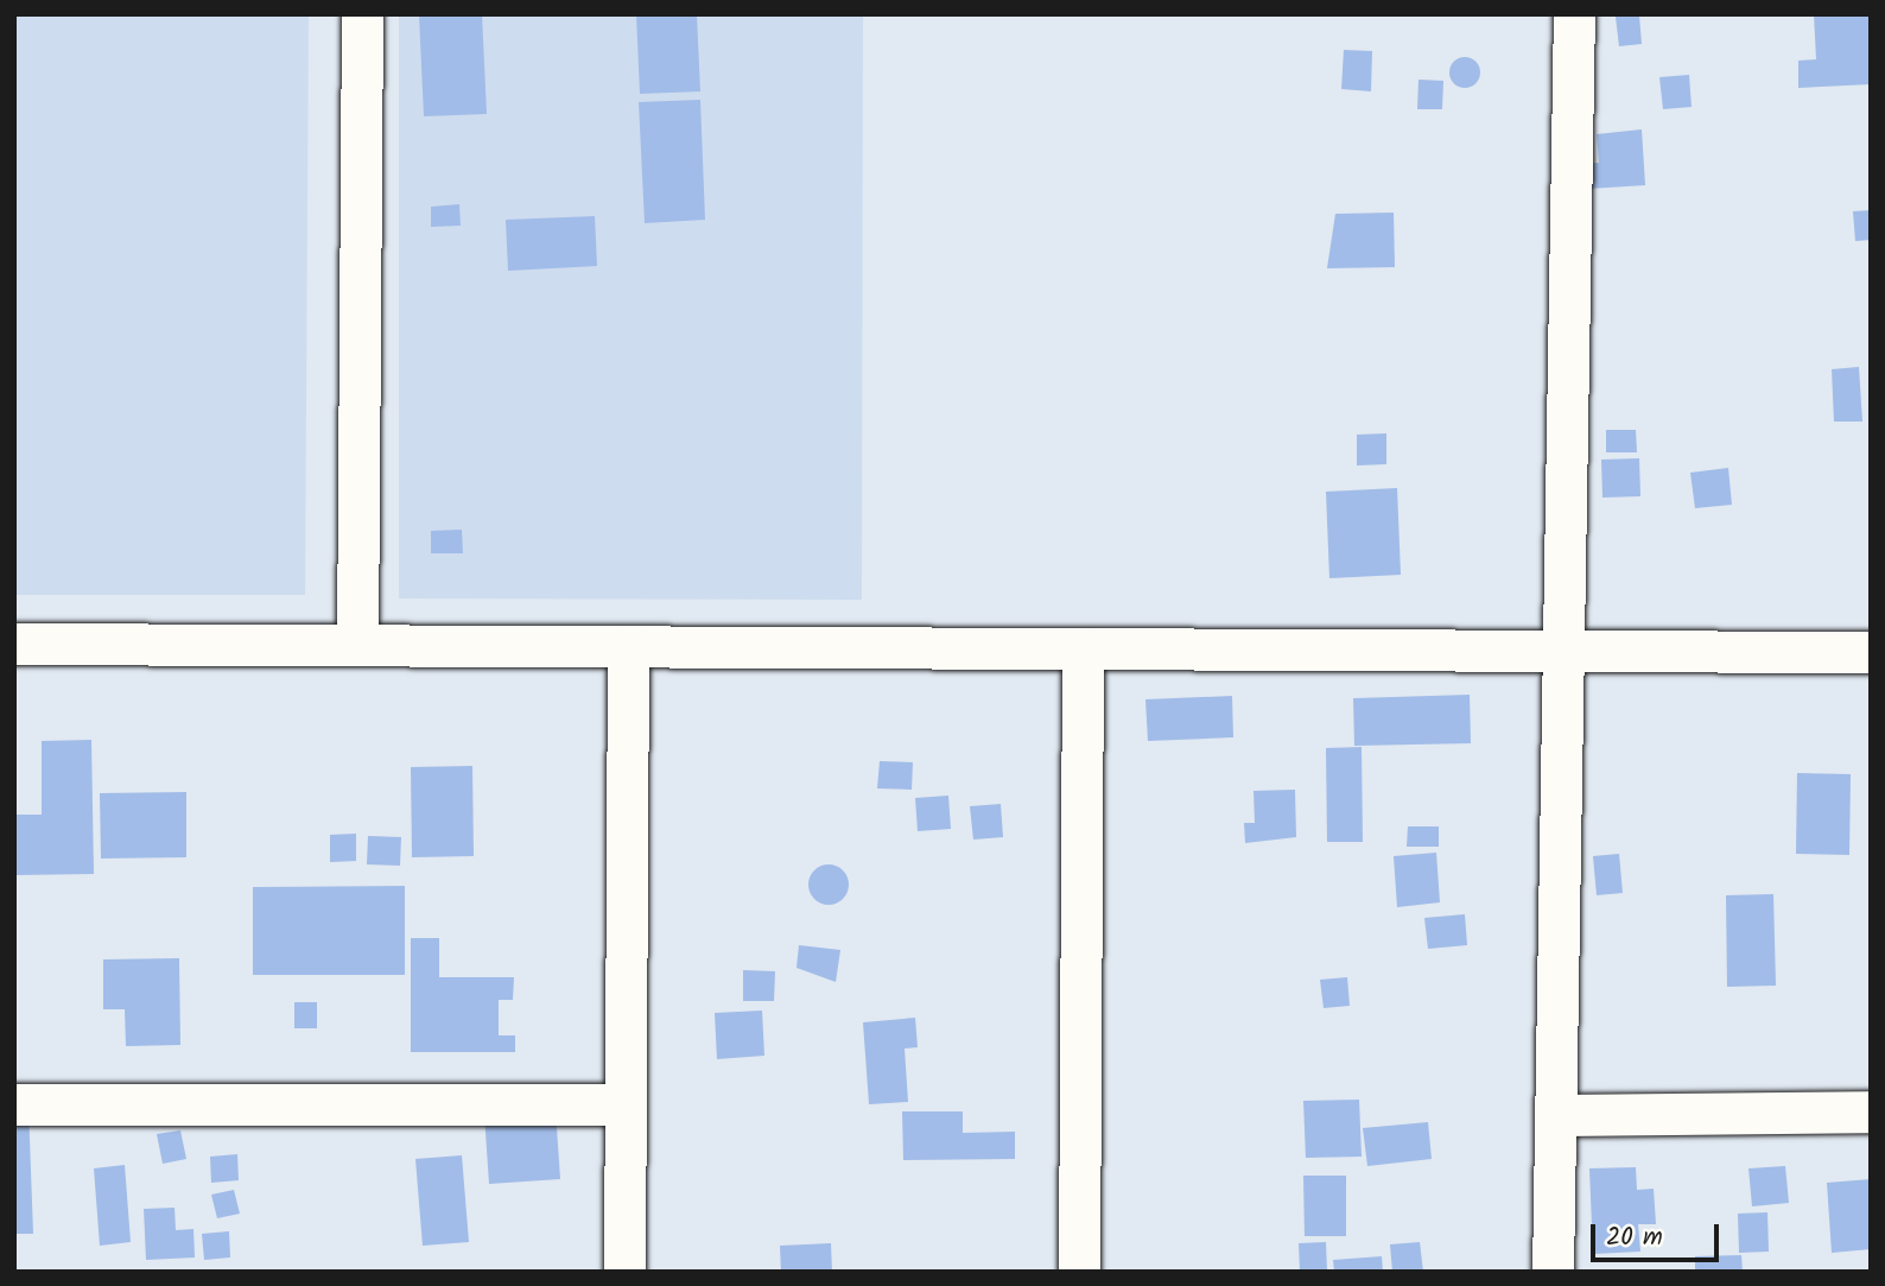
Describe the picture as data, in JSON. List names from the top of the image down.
{
  "scale_bar": "20 m"
}
